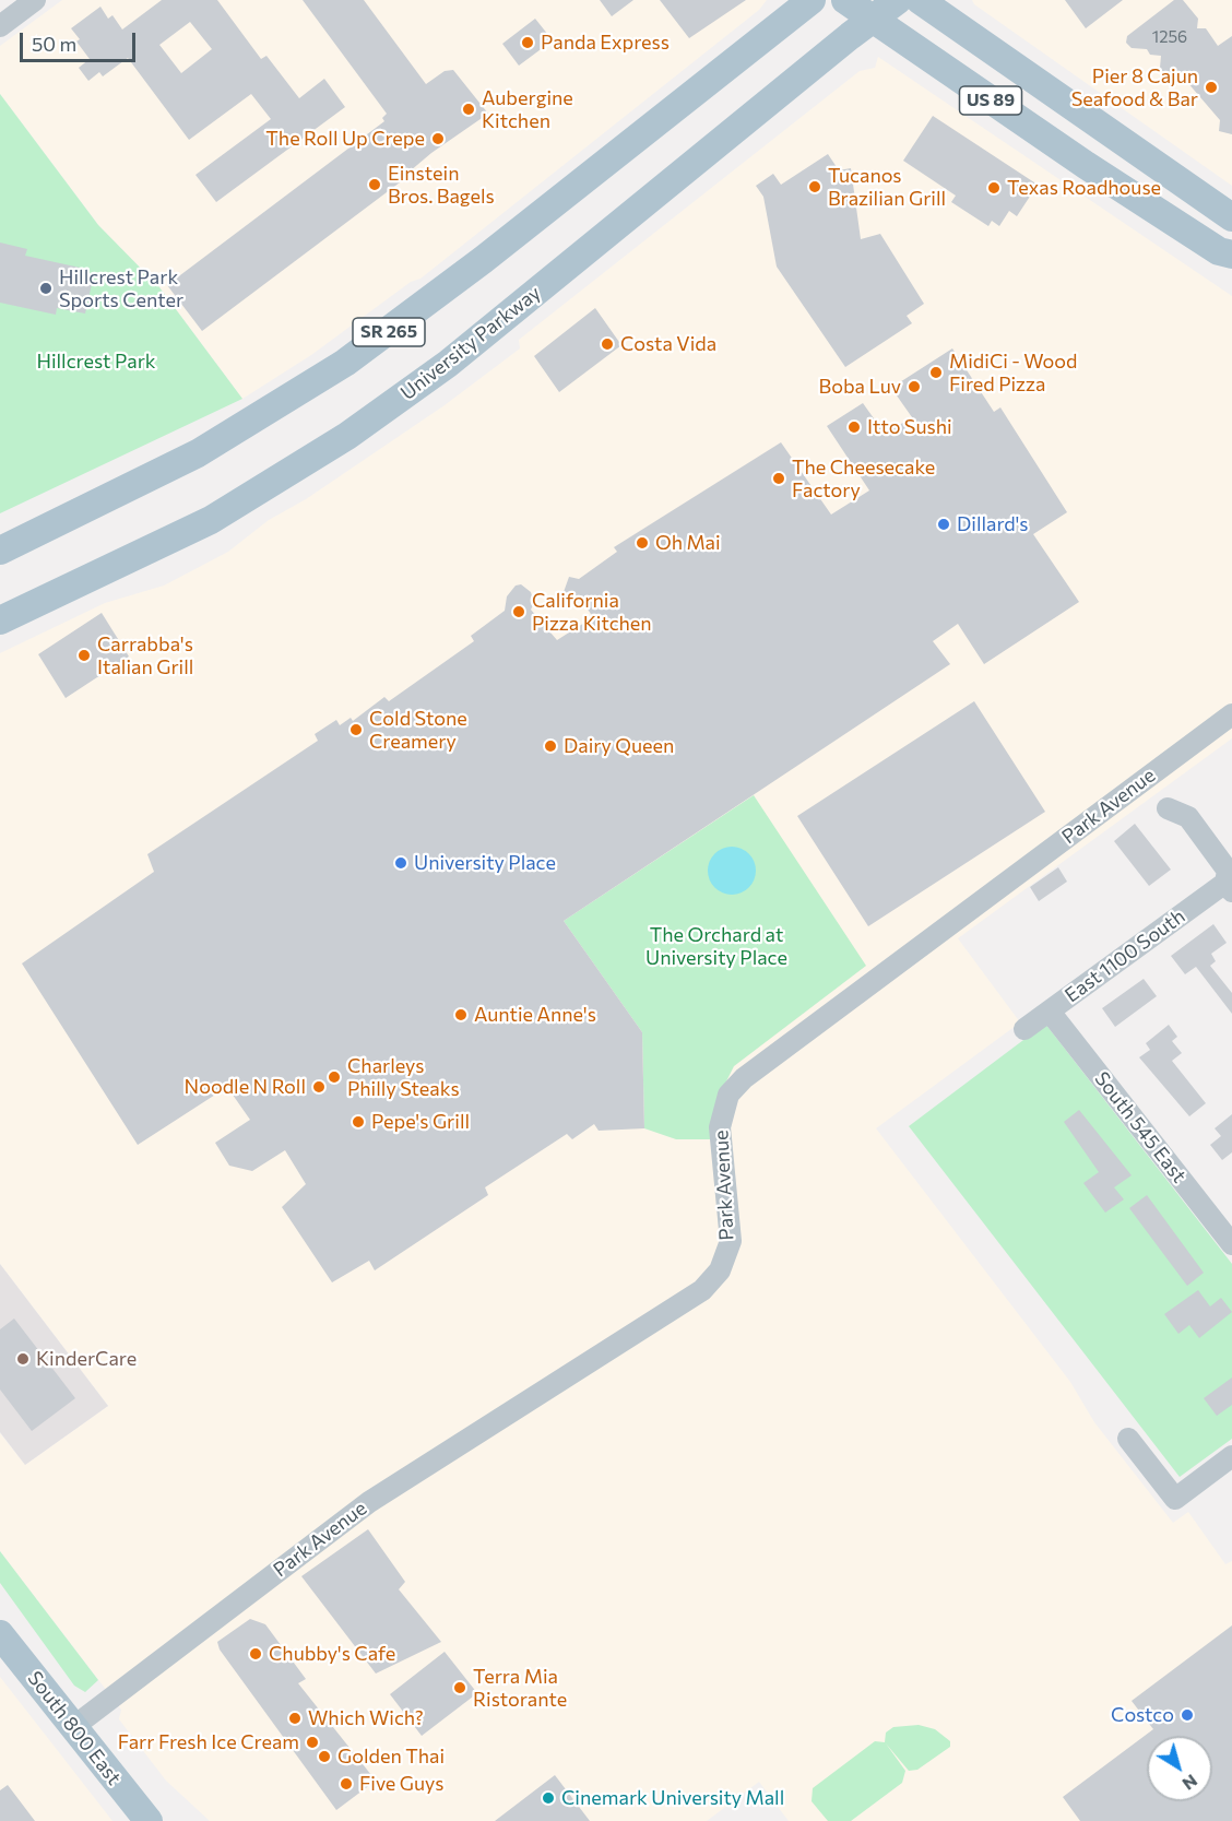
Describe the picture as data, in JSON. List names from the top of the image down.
{
  "streets": {
    "main road": [
      "US 89",
      "SR 265",
      "University Parkway",
      "South 800 East"
    ],
    "street": ["Park Avenue", "East 1100 South", "South 545 East"]
  },
  "crossings": [
    ["US 89", "University Parkway"],
    ["Park Avenue", "South 800 East"],
    ["East 1100 South", "South 545 East"]
  ],
  "parks": ["Hillcrest Park", "The Orchard at University Place"],
  "places": [
    "Panda Express",
    "Pier 8 Cajun Seafood & Bar",
    "Aubergine Kitchen",
    "The Roll Up Crepe",
    "Einstein Bros. Bagels",
    "Tucanos Brazilian Grill",
    "Texas Roadhouse",
    "Hillcrest Park Sports Center",
    "Costa Vida",
    "MidiCi - Wood Fired Pizza",
    "Boba Luv",
    "Itto Sushi",
    "The Cheesecake Factory",
    "Dillard's",
    "Oh Mai",
    "California Pizza Kitchen",
    "Carrabba's Italian Grill",
    "Cold Stone Creamery",
    "Dairy Queen",
    "University Place",
    "Auntie Anne's",
    "Charleys Philly Steaks",
    "Noodle N Roll",
    "Pepe's Grill",
    "KinderCare",
    "Chubby's Cafe",
    "Terra Mia Ristorante",
    "Costco",
    "Which Wich?",
    "Farr Fresh Ice Cream",
    "Golden Thai",
    "Five Guys",
    "Cinemark University Mall"
  ],
  "house_numbers": ["1256"],
  "scale_bar": "50 m",
  "north": "bottom right"
}
